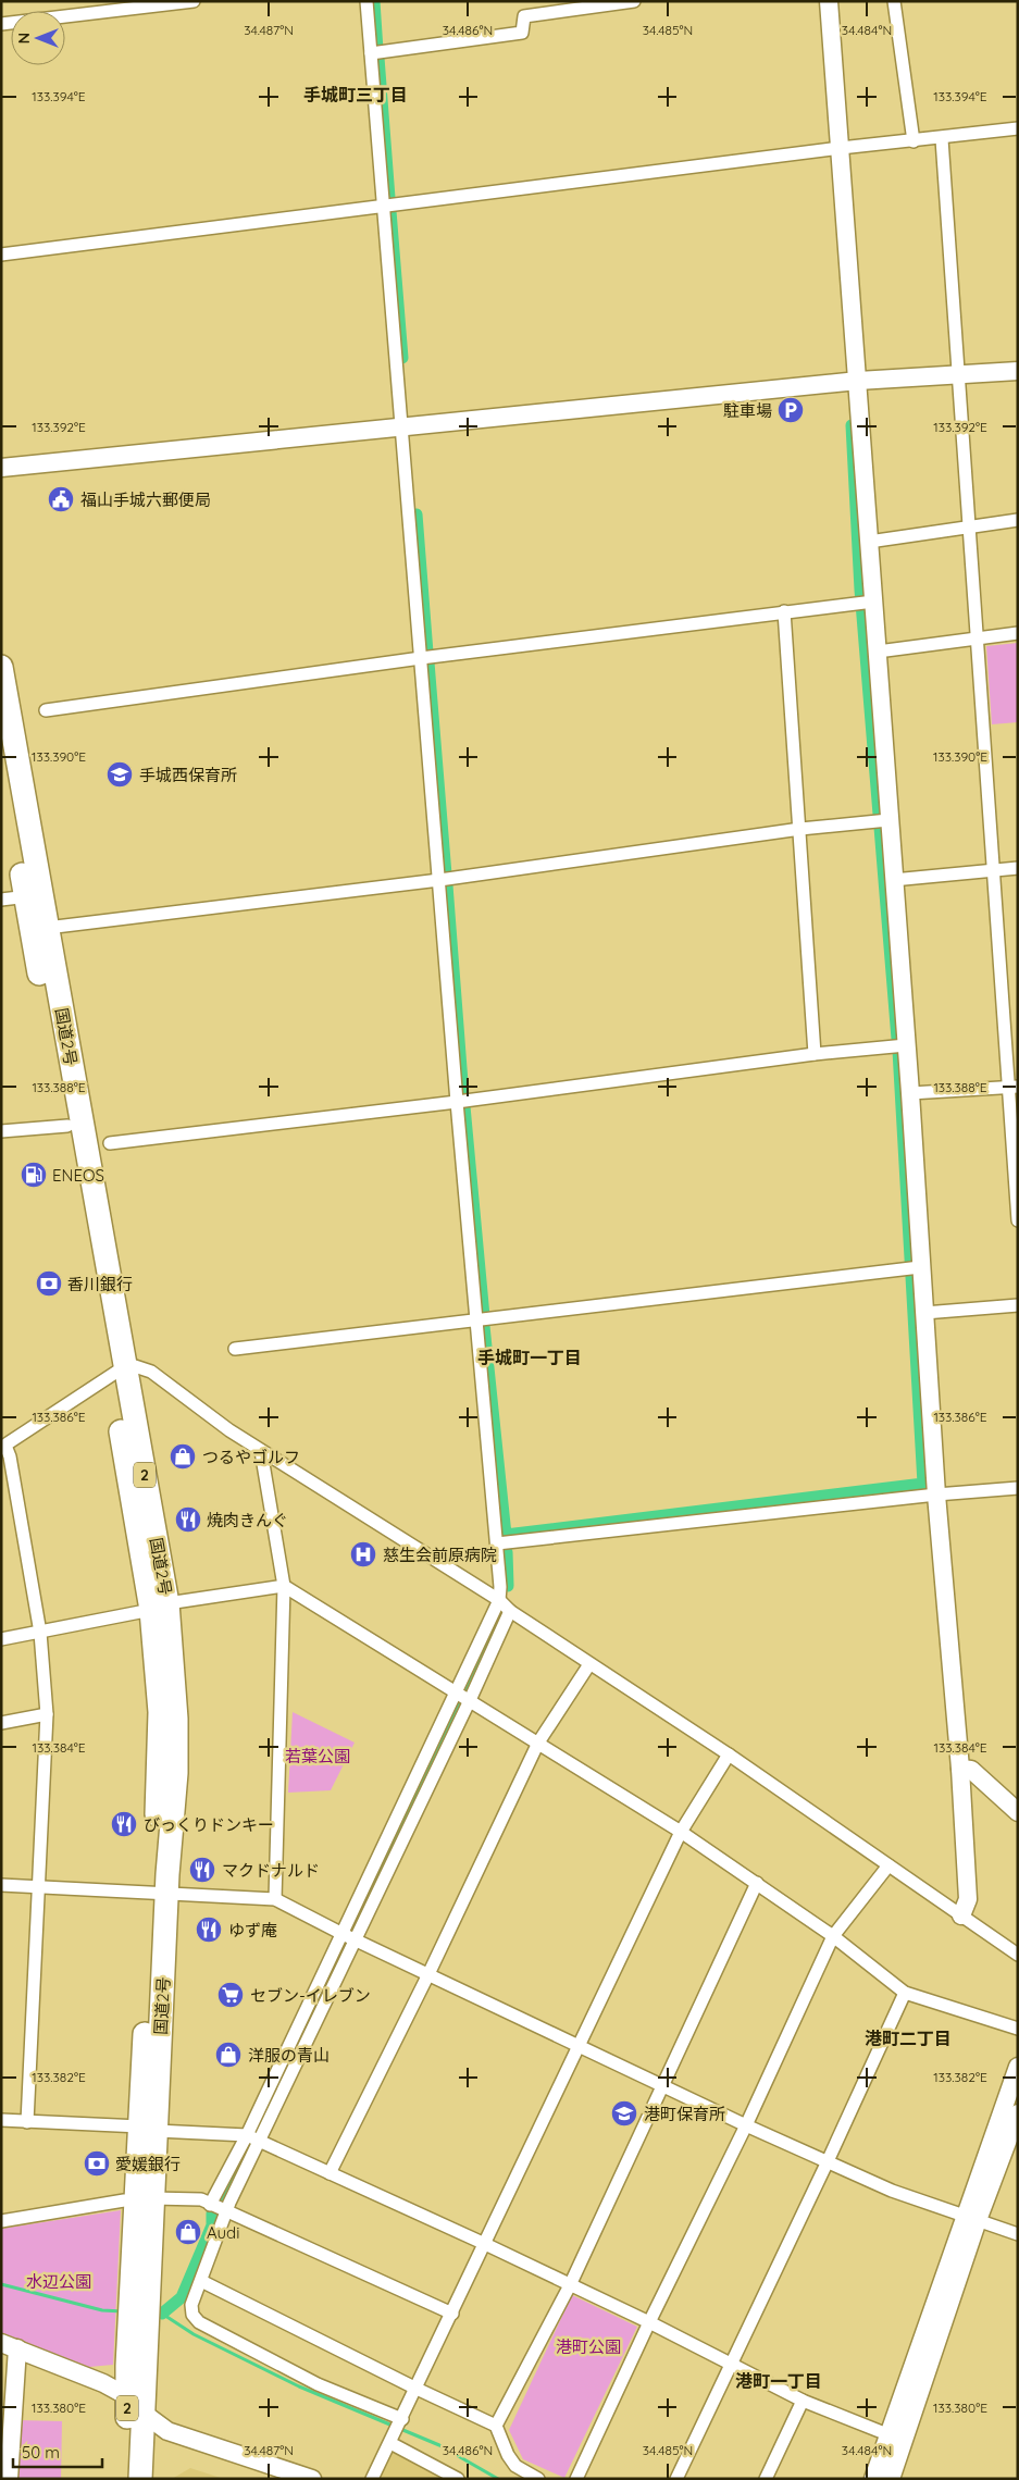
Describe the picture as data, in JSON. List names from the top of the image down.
{
  "streets": {
    "highway": ["国道2号", "2"]
  },
  "districts": [
    "手城町三丁目",
    "手城町一丁目",
    "港町二丁目",
    "港町一丁目"
  ],
  "parks": ["若葉公園", "水辺公園", "港町公園"],
  "places": {
    "parking": ["駐車場"],
    "public building": ["福山手城六郵便局"],
    "school or university": ["手城西保育所", "港町保育所"],
    "fuel station": ["ENEOS"],
    "bank": ["香川銀行", "愛媛銀行"],
    "shop": ["つるやゴルフ", "洋服の青山", "Audi"],
    "restaurant": [
      "焼肉きんぐ",
      "びっくりドンキー",
      "マクドナルド",
      "ゆず庵"
    ],
    "hospital": ["慈生会前原病院"],
    "supermarket": ["セブン-イレブン"]
  },
  "scale_bar": "50 m",
  "north": "left",
  "coordinates": [
    "34.487°N",
    "34.486°N",
    "34.485°N",
    "34.484°N",
    "133.394°E",
    "133.392°E",
    "133.390°E",
    "133.388°E",
    "133.386°E",
    "133.384°E",
    "133.382°E",
    "133.380°E"
  ]
}
